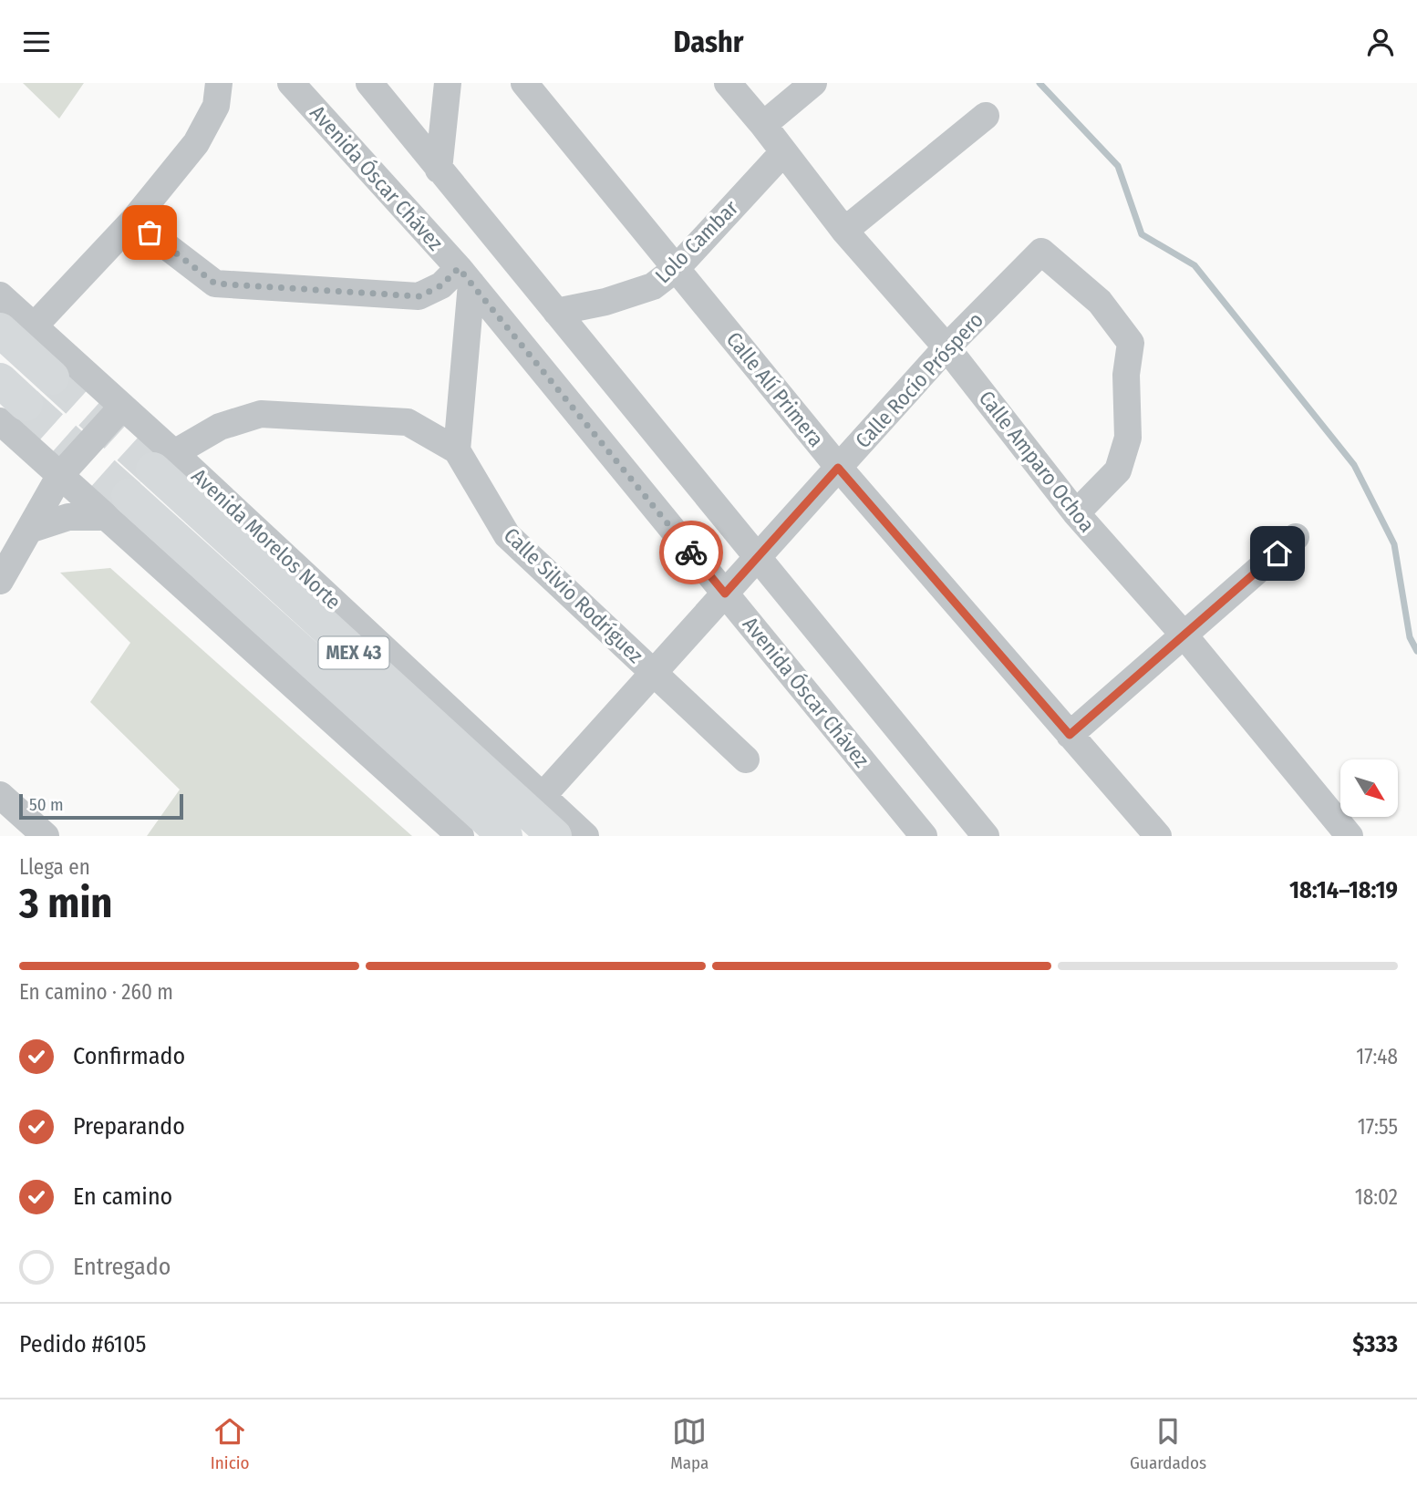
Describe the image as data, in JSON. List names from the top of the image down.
{
  "streets": {
    "highway": ["MEX 43"],
    "street": [
      "Avenida Óscar Chávez",
      "Lolo Cambar",
      "Calle Rocío Próspero",
      "Calle Alí Primera",
      "Calle Amparo Ochoa",
      "Avenida Morelos Norte",
      "Calle Silvio Rodríguez"
    ]
  },
  "crossings": [
    ["Avenida Óscar Chávez", "Calle Rocío Próspero"],
    ["Lolo Cambar", "Calle Alí Primera"],
    ["Lolo Cambar", "Calle Amparo Ochoa"],
    ["Calle Rocío Próspero", "Calle Alí Primera"],
    ["Calle Rocío Próspero", "Calle Amparo Ochoa"],
    ["Calle Rocío Próspero", "Avenida Morelos Norte"],
    ["Calle Rocío Próspero", "Calle Silvio Rodríguez"],
    ["Avenida Morelos Norte", "MEX 43"]
  ],
  "scale_bar": "50 m",
  "north": "bottom right",
  "page": {
    "header": "Dashr",
    "scale": "50 m",
    "heading": ["3 min", "Llega en", "18:14–18:19"],
    "panel": ["Pedido #6105", "$333"],
    "bar": "En camino · 260 m",
    "list": [
      ["Confirmado", "17:48"],
      ["Preparando", "17:55"],
      ["En camino", "18:02"],
      "Entregado"
    ],
    "tabs": ["Inicio", "Mapa", "Guardados"]
  }
}
